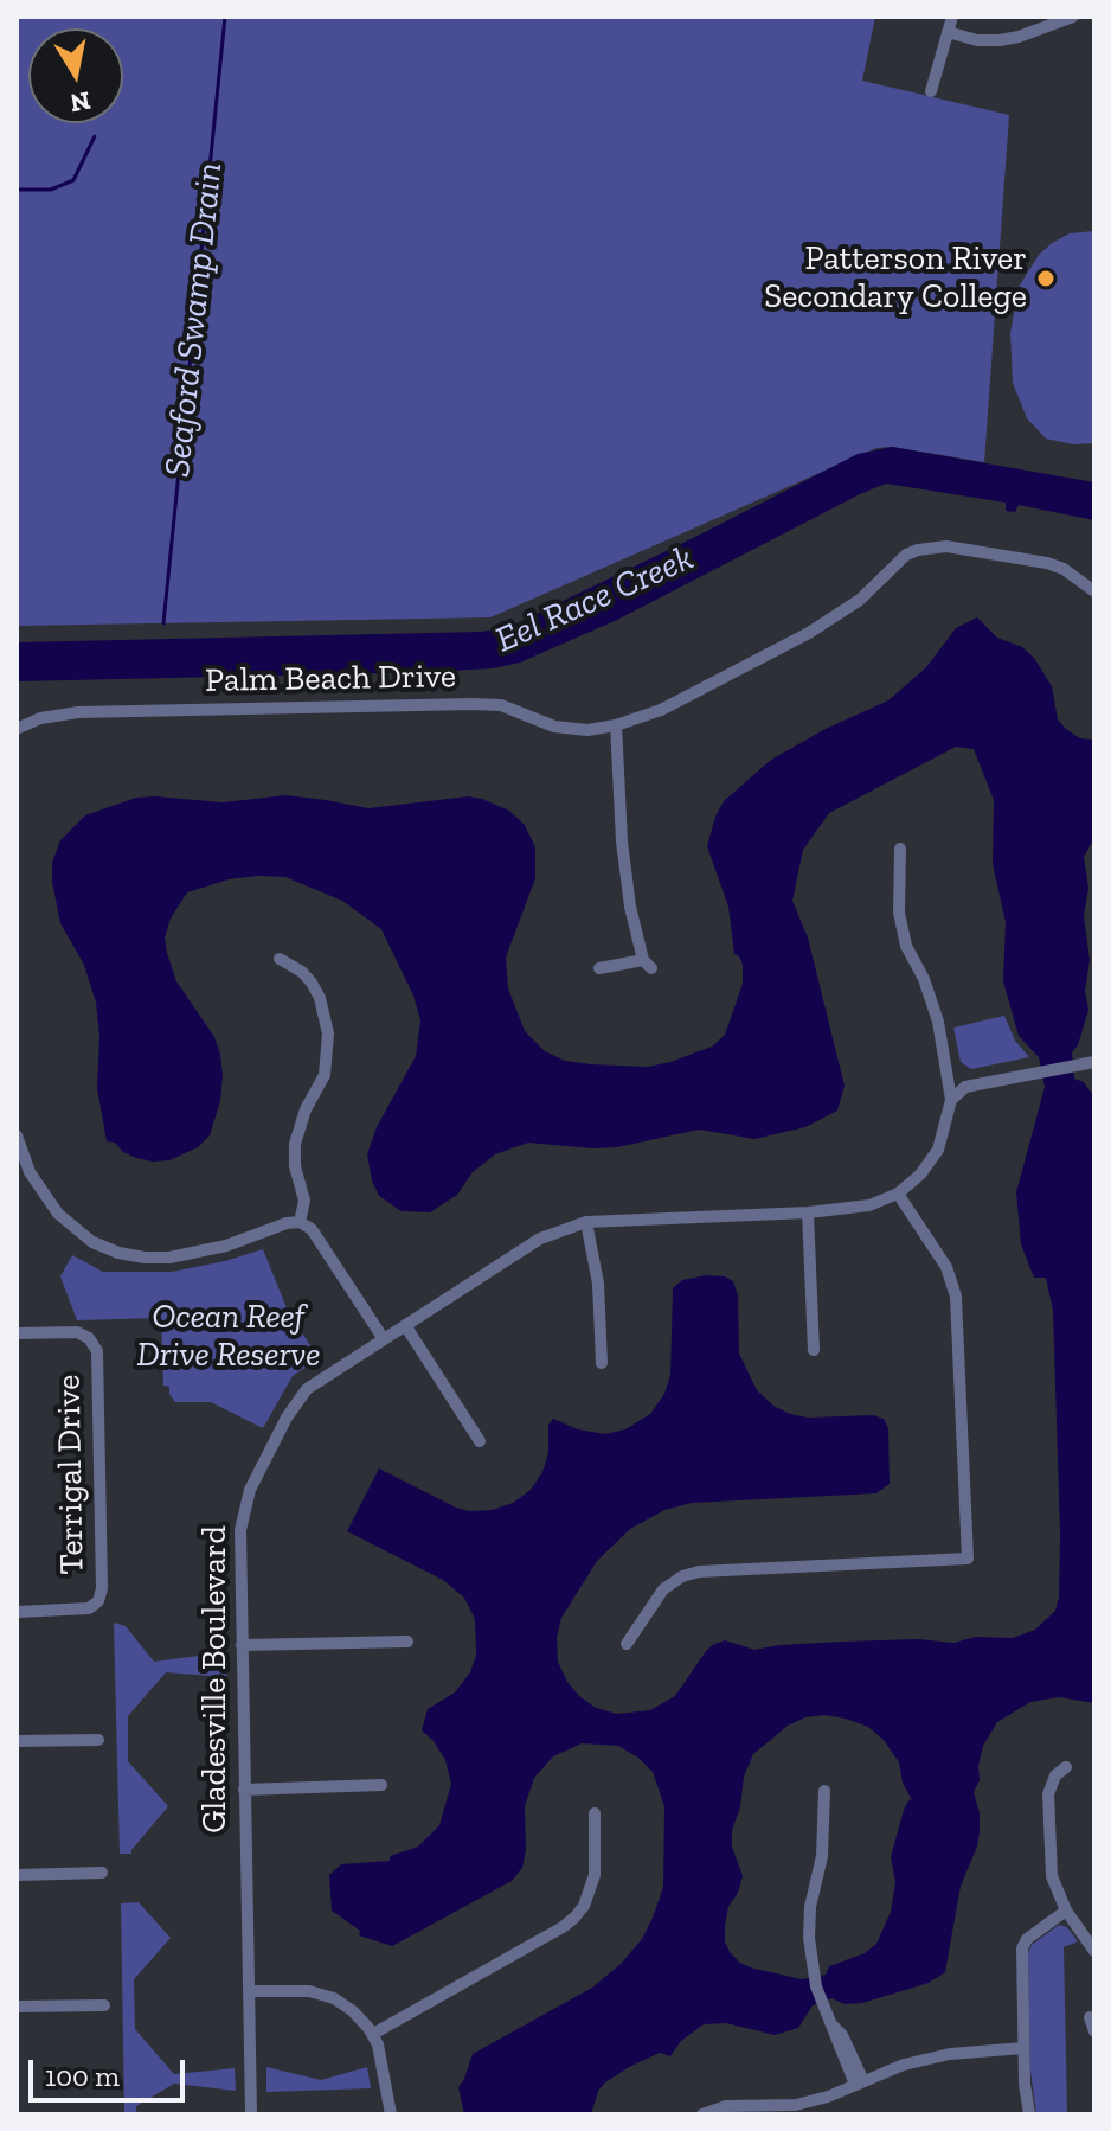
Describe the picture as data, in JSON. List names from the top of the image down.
{
  "streets": {
    "street": ["Palm Beach Drive", "Terrigal Drive", "Gladesville Boulevard"]
  },
  "water": ["Seaford Swamp Drain", "Eel Race Creek"],
  "parks": ["Ocean Reef Drive Reserve"],
  "places": ["Patterson River Secondary College"],
  "scale_bar": "100 m",
  "north": "bottom"
}
